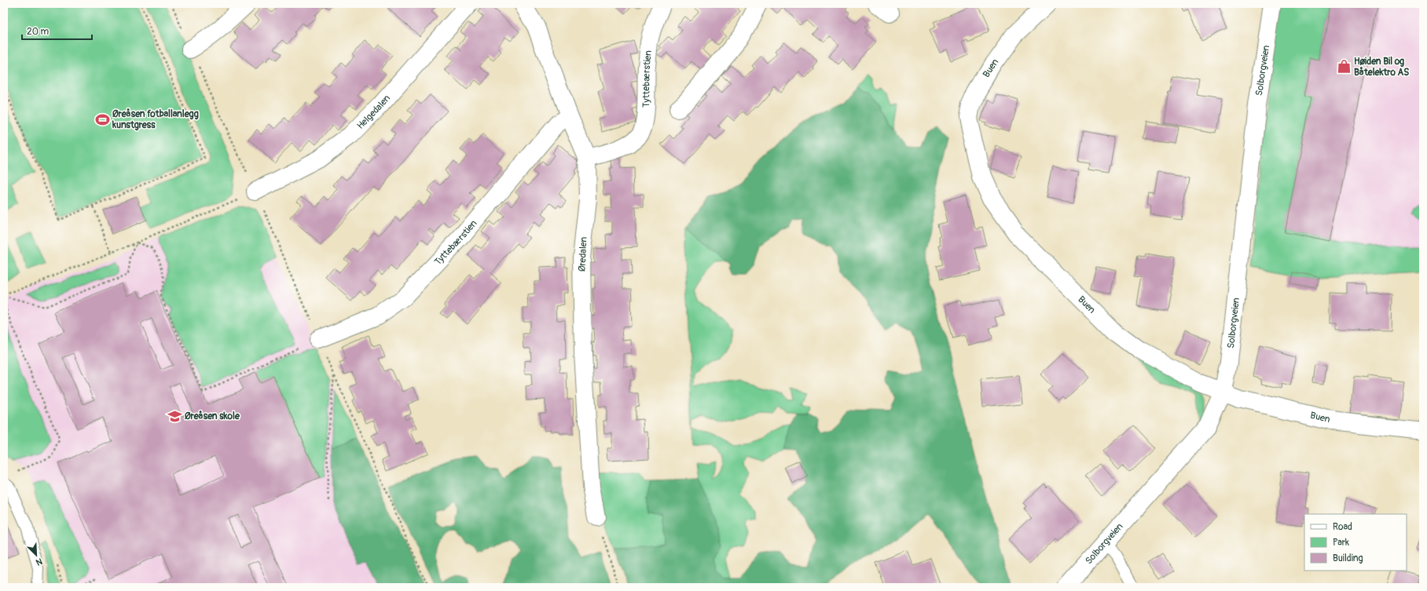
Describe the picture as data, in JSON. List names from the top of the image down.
{
  "streets": {
    "street": [
      "Buen",
      "Solborgveien",
      "Tyttebærstien",
      "Helgedalen",
      "Øredalen"
    ]
  },
  "crossings": [
    ["Buen", "Solborgveien"],
    ["Tyttebærstien", "Øredalen"]
  ],
  "places": {
    "shop": ["Høiden Bil og Båtelektro AS"],
    "sports": ["Øreåsen fotballanlegg kunstgress"],
    "school or university": ["Øreåsen skole"]
  },
  "legend": ["Road", "Park", "Building"],
  "scale_bar": "20 m",
  "north": "bottom right"
}
